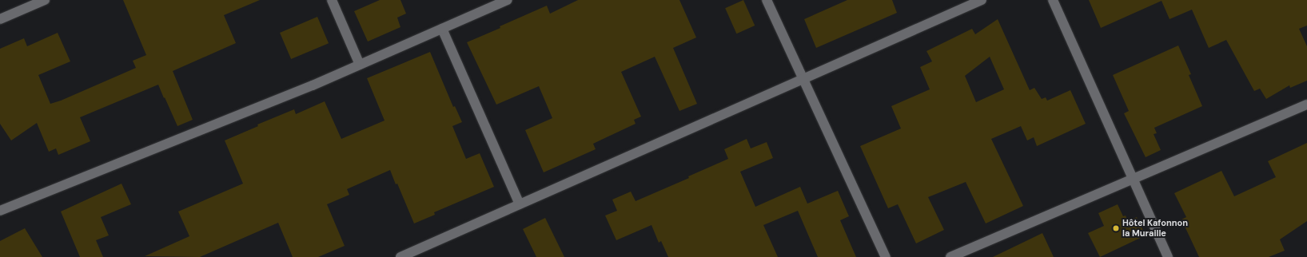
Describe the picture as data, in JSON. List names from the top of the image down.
{
  "places": ["Hôtel Kafonnon la Muraille"]
}
